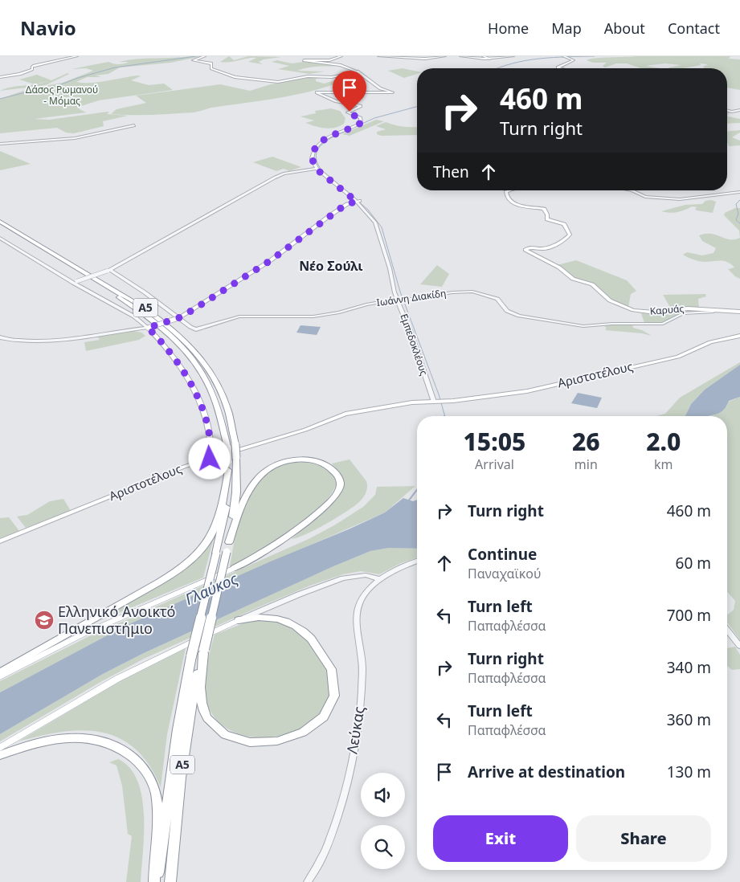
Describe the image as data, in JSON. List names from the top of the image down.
{
  "streets": {
    "highway": ["Α5"],
    "main road": ["Καρυάς", "Αριστοτέλους"],
    "street": ["Ιωάννη Διακίδη", "Εμπεδοκλέους", "Λεύκας"]
  },
  "crossings": [
    ["Ιωάννη Διακίδη", "Καρυάς"],
    ["Ιωάννη Διακίδη", "Εμπεδοκλέους"],
    ["Εμπεδοκλέους", "Αριστοτέλους"]
  ],
  "districts": ["Νέο Σούλι"],
  "water": ["Γλαύκος"],
  "parks": ["Δάσος Ρωμανού - Μόμας"],
  "places": {
    "school or university": ["Ελληνικό Ανοικτό Πανεπιστήμιο"]
  },
  "page": {
    "header": "Navio",
    "nav": [
      "Home",
      "Map",
      "About",
      "Contact"
    ],
    "turn": ["460 m", "Turn right"],
    "then": "Then",
    "eta": [
      "15:05",
      "Arrival",
      "26",
      "min",
      "2.0",
      "km"
    ],
    "list": [
      {
        "name": "Turn right",
        "value": "460 m"
      },
      {
        "name": "Continue",
        "note": "Παναχαϊκού",
        "value": "60 m"
      },
      {
        "name": "Turn left",
        "note": "Παπαφλέσσα",
        "value": "700 m"
      },
      {
        "name": "Turn right",
        "note": "Παπαφλέσσα",
        "value": "340 m"
      },
      {
        "name": "Turn left",
        "note": "Παπαφλέσσα",
        "value": "360 m"
      },
      {
        "name": "Arrive at destination",
        "value": "130 m"
      }
    ],
    "buttons": ["Exit", "Share"]
  }
}
